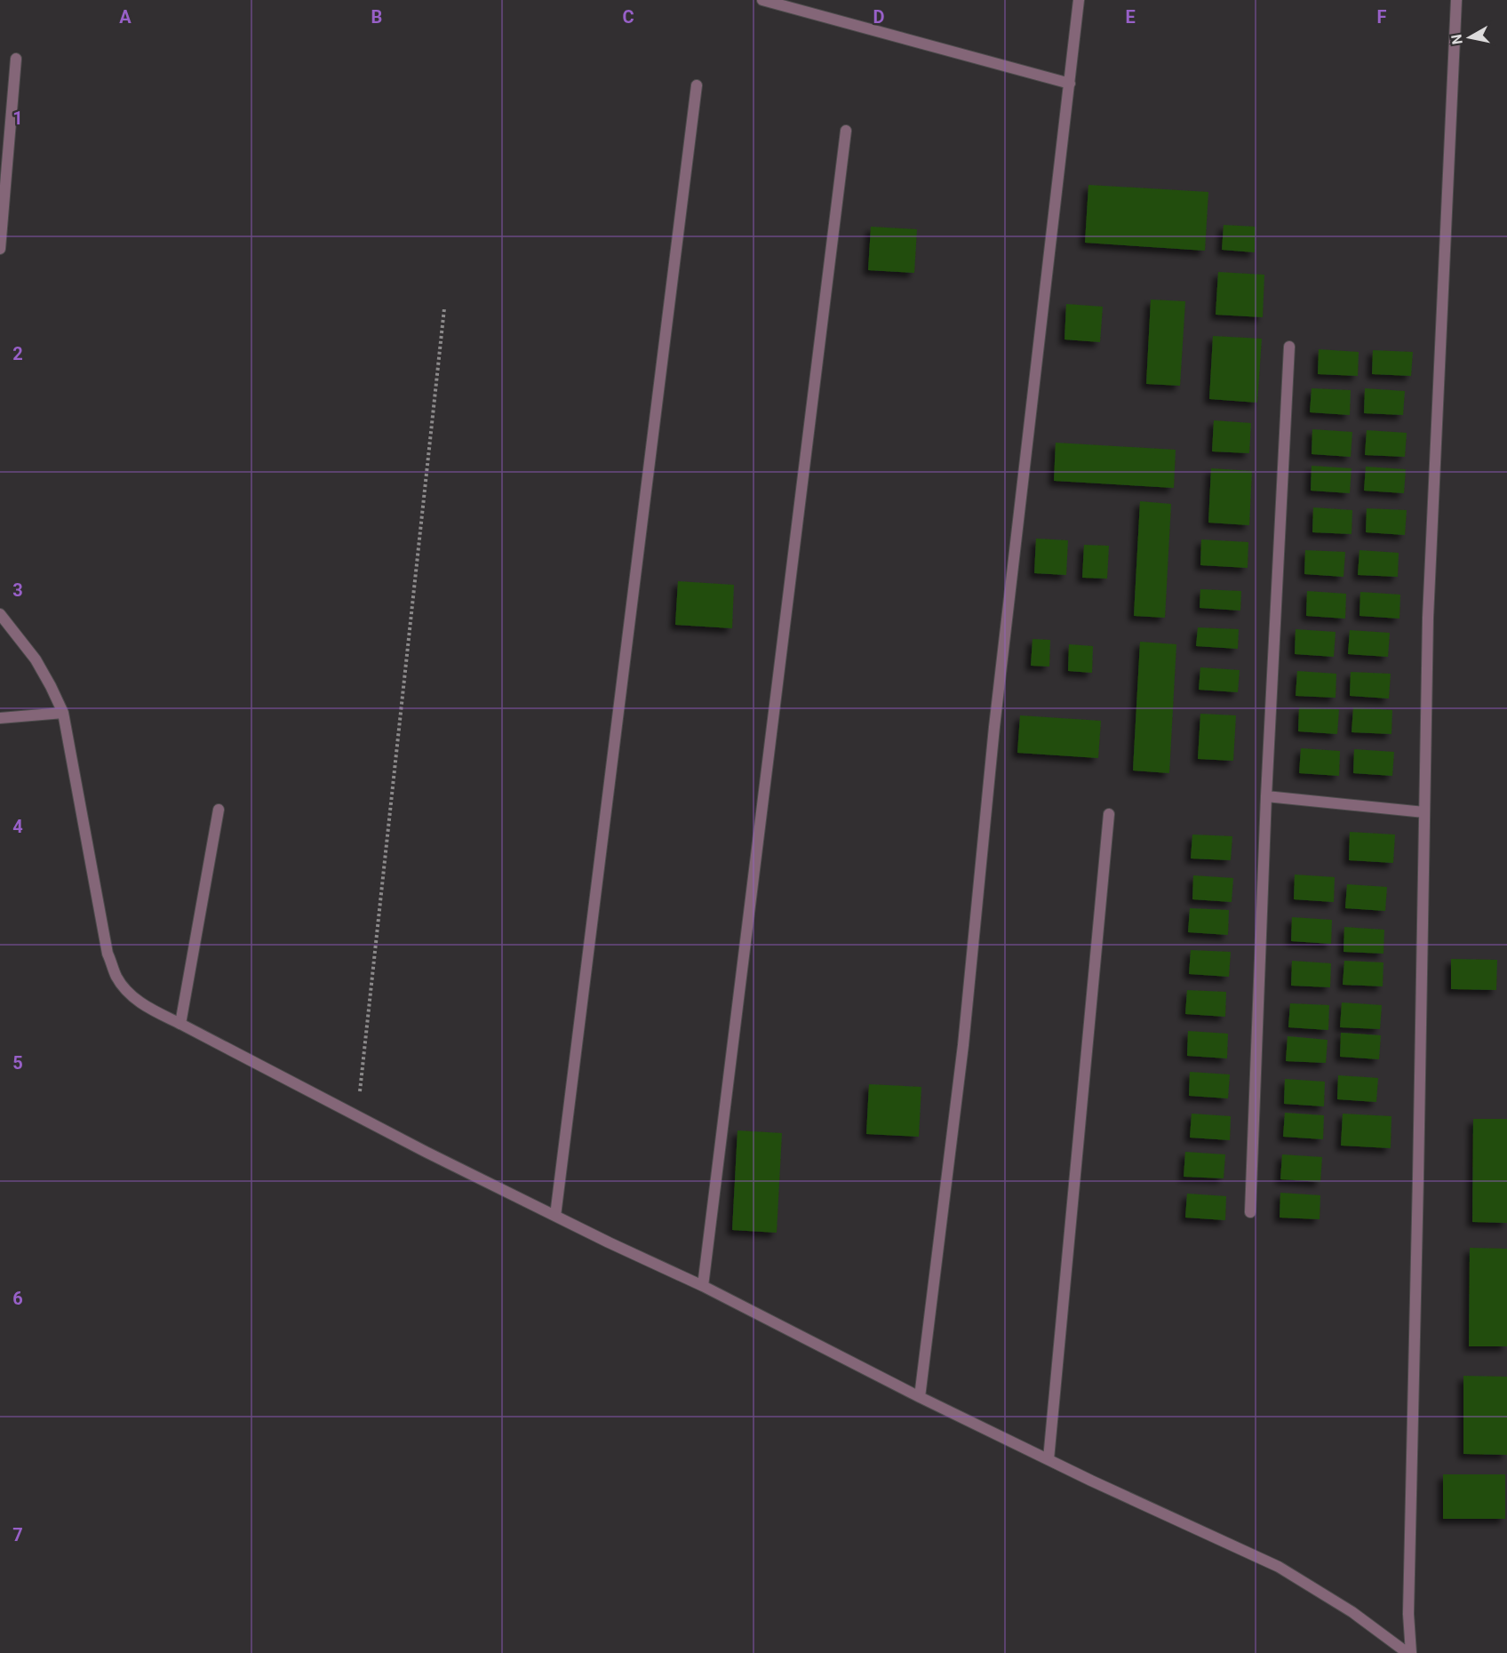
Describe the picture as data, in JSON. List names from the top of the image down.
{
  "north": "left",
  "grid": {
    "columns": [
      "A",
      "B",
      "C",
      "D",
      "E",
      "F"
    ],
    "rows": [
      "1",
      "2",
      "3",
      "4",
      "5",
      "6",
      "7"
    ]
  }
}
